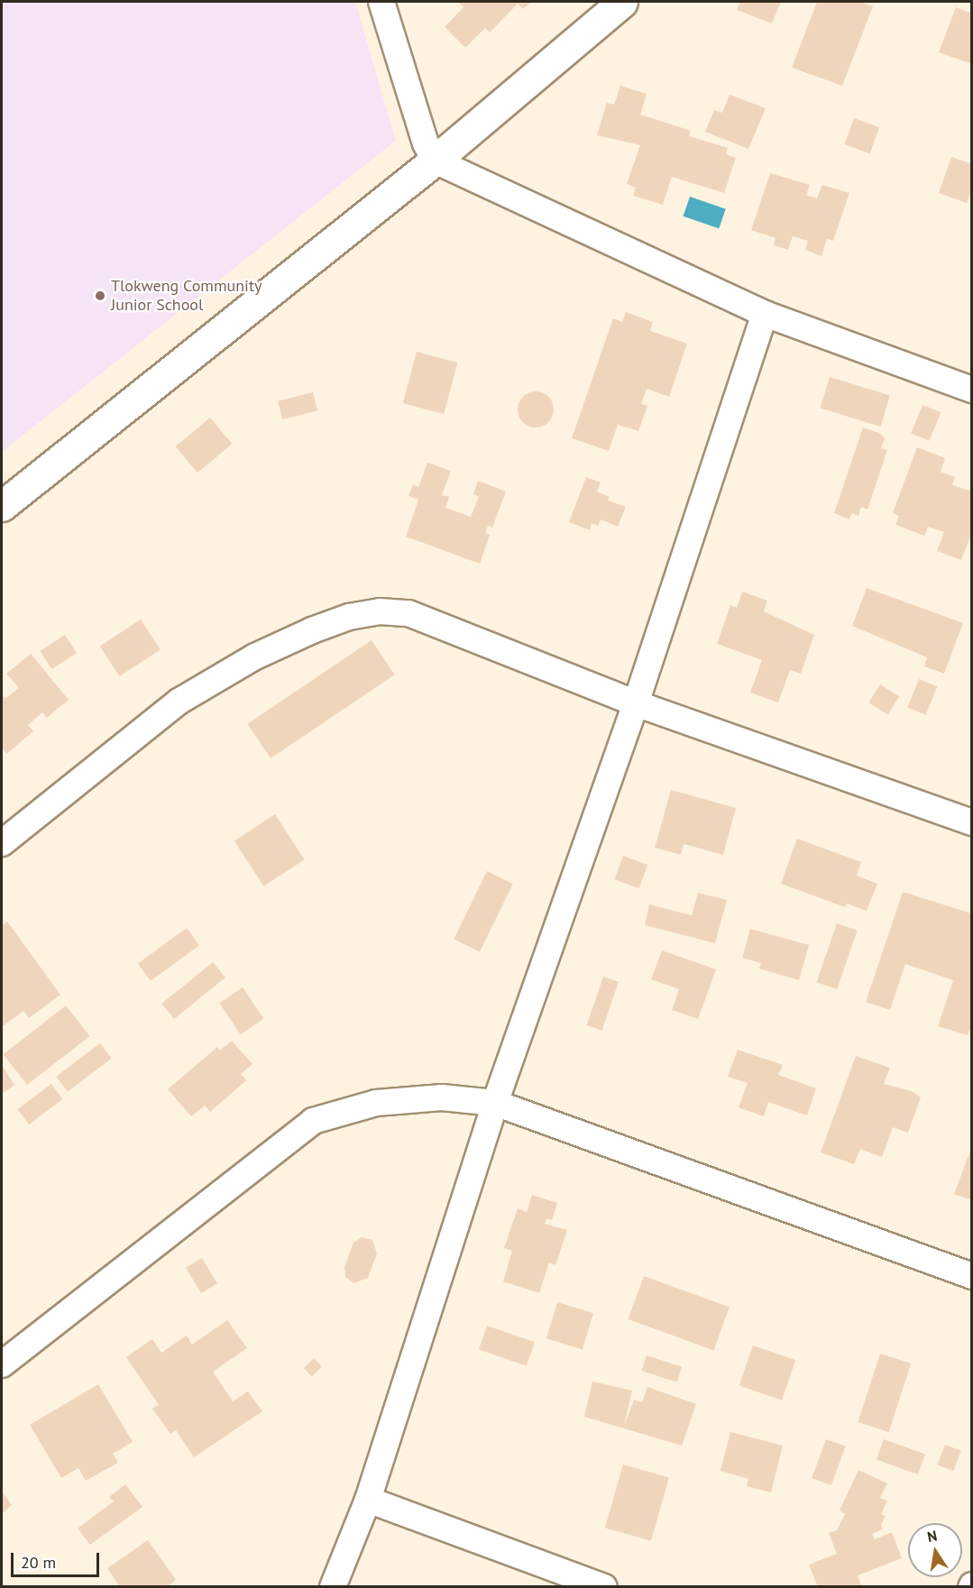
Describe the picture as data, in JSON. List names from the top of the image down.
{
  "places": ["Tlokweng Community Junior School"],
  "scale_bar": "20 m",
  "north": "top"
}
